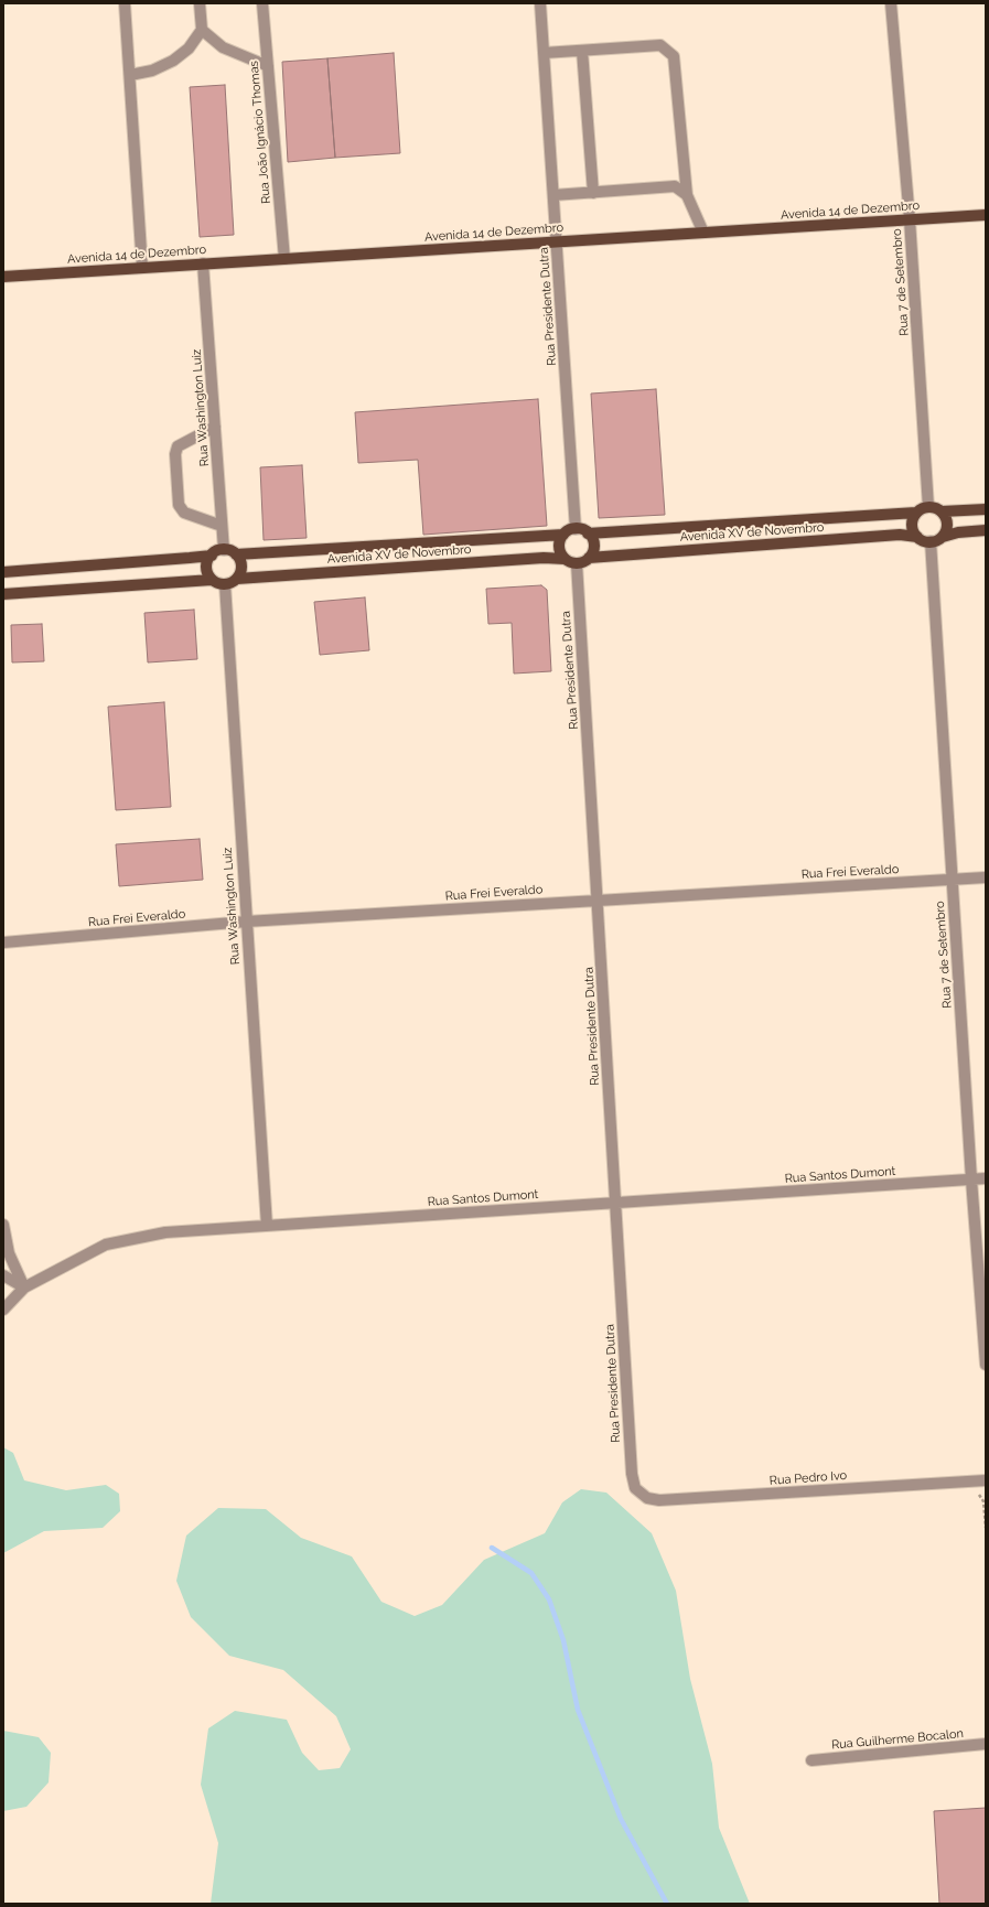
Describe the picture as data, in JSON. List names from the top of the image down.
{
  "streets": {
    "main road": ["Avenida 14 de Dezembro", "Avenida XV de Novembro"],
    "street": [
      "Rua João Ignácio Thomas",
      "Rua 7 de Setembro",
      "Rua Presidente Dutra",
      "Rua Washington Luiz",
      "Rua Frei Everaldo",
      "Rua Santos Dumont",
      "Rua Pedro Ivo",
      "Rua Guilherme Bocalon"
    ]
  },
  "crossings": [
    ["Rua João Ignácio Thomas", "Avenida 14 de Dezembro"],
    ["Avenida 14 de Dezembro", "Rua 7 de Setembro"],
    ["Avenida 14 de Dezembro", "Rua Presidente Dutra"],
    ["Avenida 14 de Dezembro", "Rua Washington Luiz"],
    ["Rua 7 de Setembro", "Avenida XV de Novembro"],
    ["Rua 7 de Setembro", "Rua Frei Everaldo"],
    ["Rua 7 de Setembro", "Rua Santos Dumont"],
    ["Rua Presidente Dutra", "Avenida XV de Novembro"],
    ["Rua Presidente Dutra", "Rua Frei Everaldo"],
    ["Rua Presidente Dutra", "Rua Santos Dumont"],
    ["Rua Presidente Dutra", "Rua Pedro Ivo"],
    ["Rua Washington Luiz", "Avenida XV de Novembro"],
    ["Rua Washington Luiz", "Rua Frei Everaldo"],
    ["Rua Washington Luiz", "Rua Santos Dumont"]
  ]
}
